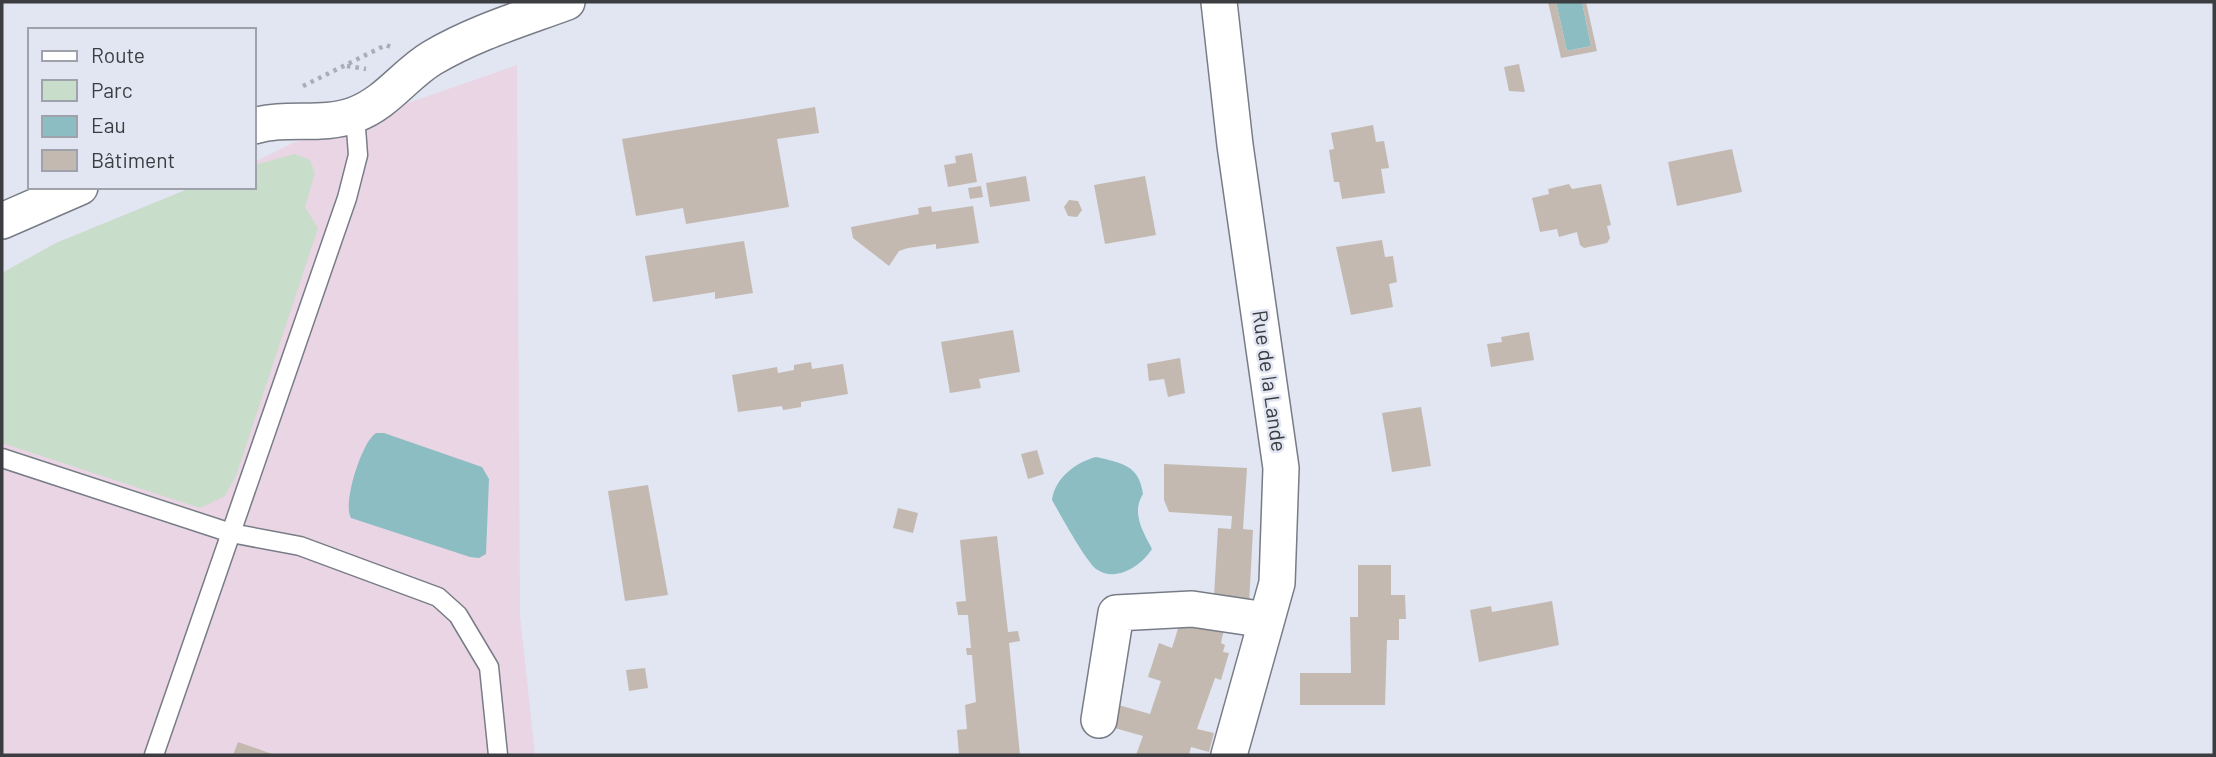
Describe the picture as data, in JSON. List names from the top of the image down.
{
  "streets": {
    "street": ["Rue de la Lande"]
  },
  "legend": [
    "Route",
    "Parc",
    "Eau",
    "Bâtiment"
  ]
}
